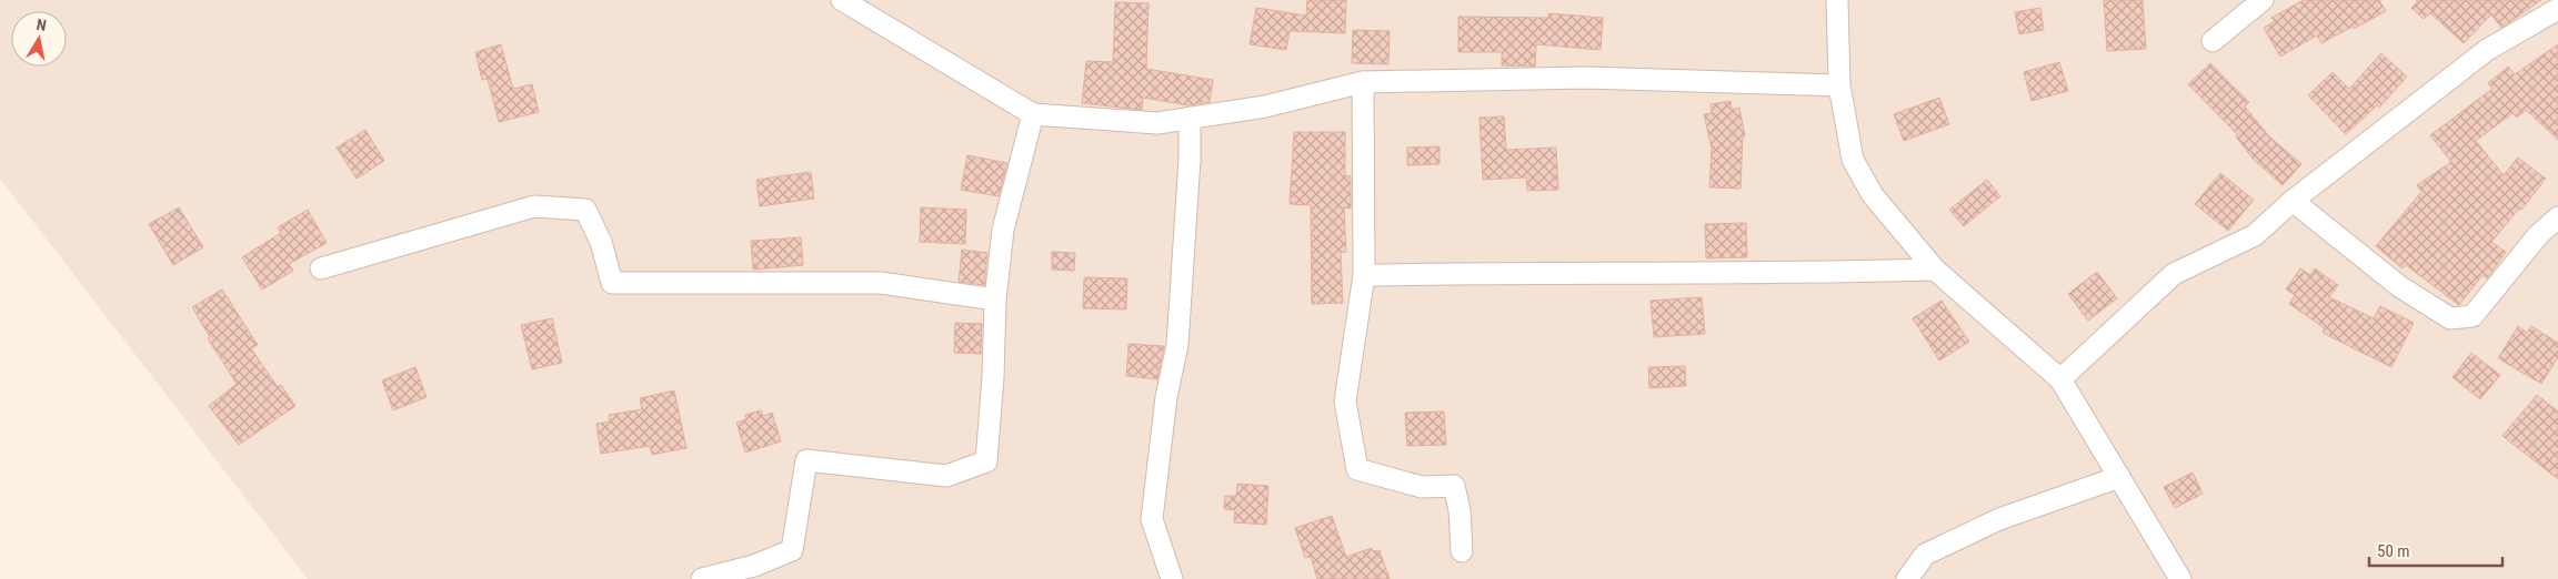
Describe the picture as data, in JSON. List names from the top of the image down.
{
  "scale_bar": "50 m",
  "north": "top"
}
